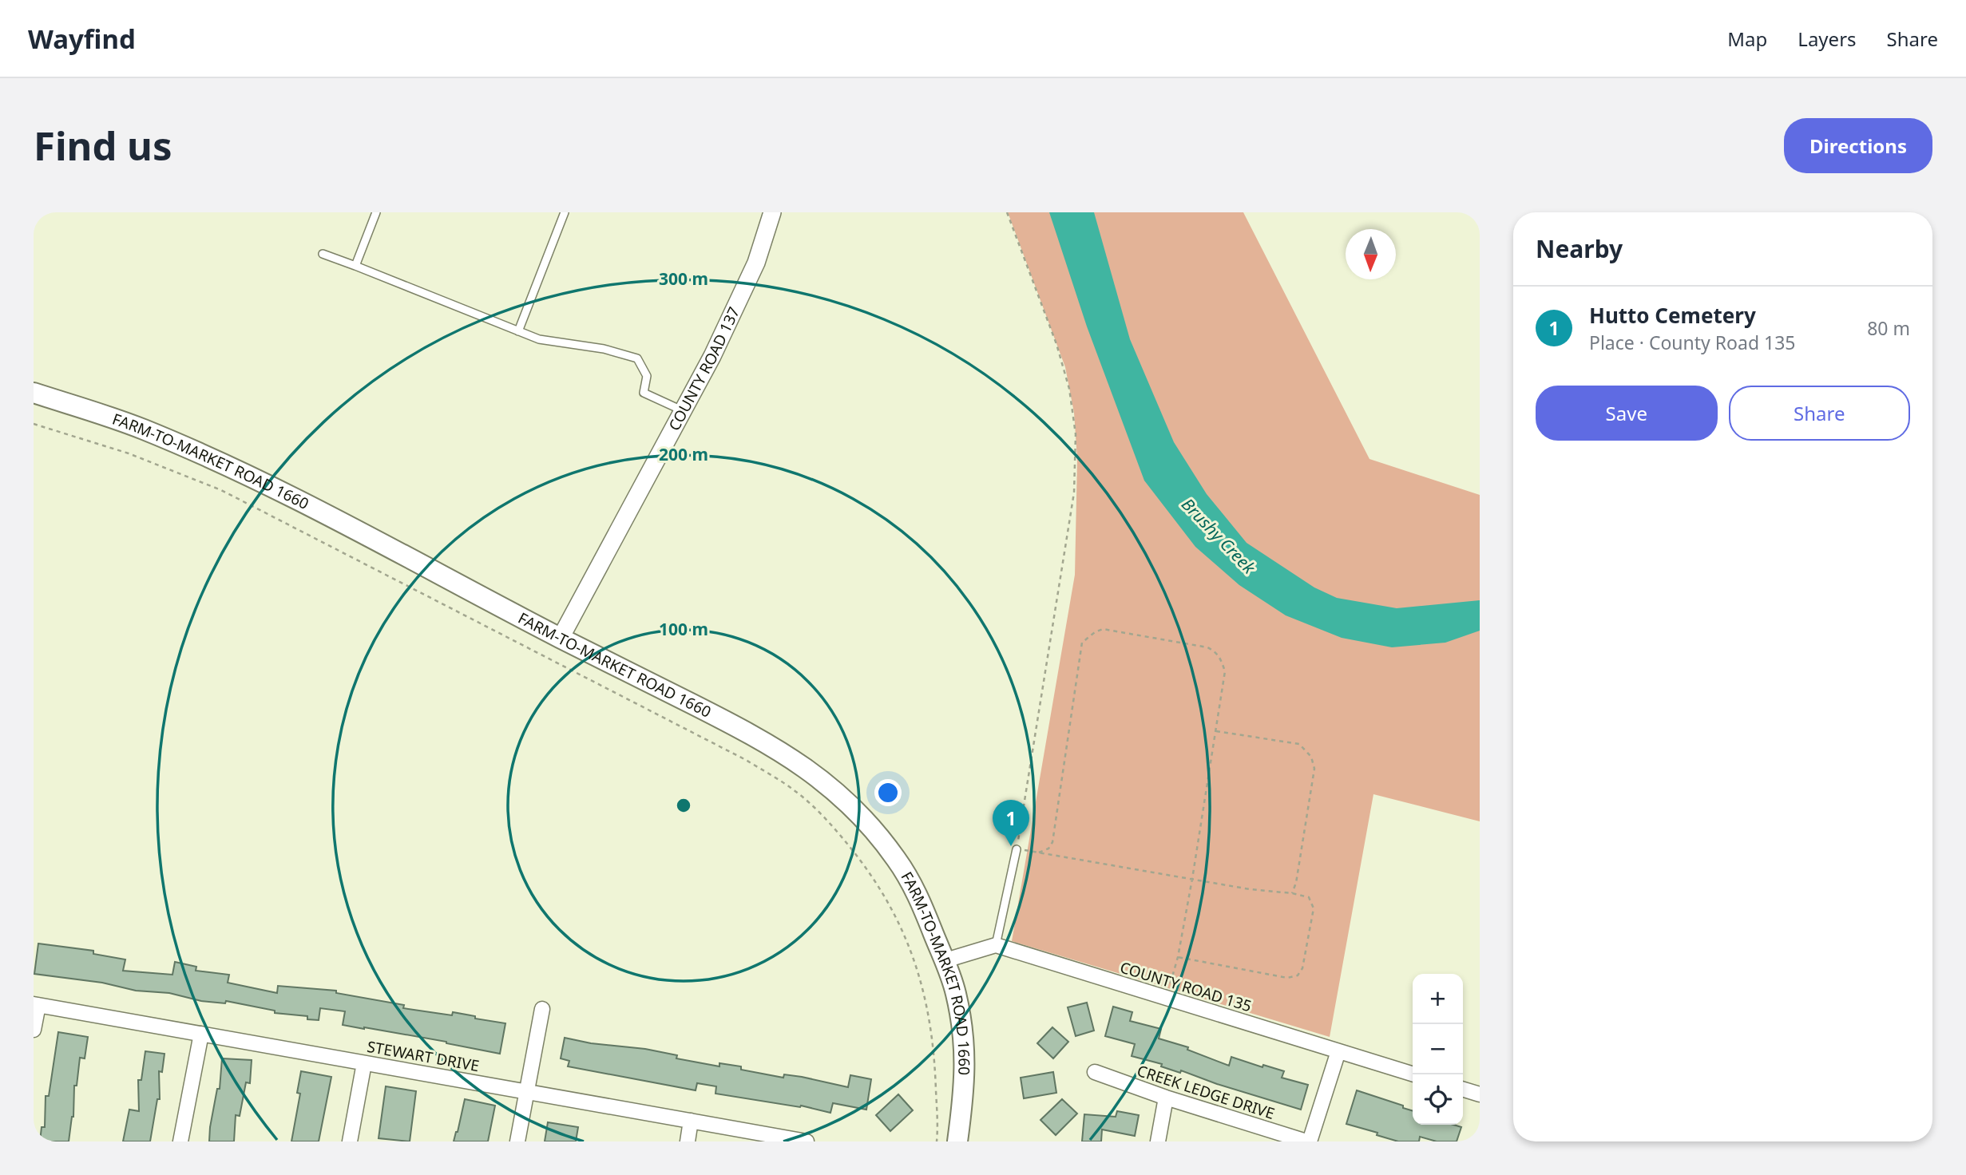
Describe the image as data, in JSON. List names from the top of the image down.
{
  "streets": {
    "main road": ["FARM-TO-MARKET ROAD 1660"],
    "street": [
      "COUNTY ROAD 137",
      "COUNTY ROAD 135",
      "STEWART DRIVE",
      "CREEK LEDGE DRIVE"
    ]
  },
  "crossings": [
    ["COUNTY ROAD 137", "FARM-TO-MARKET ROAD 1660"]
  ],
  "water": ["Brushy Creek"],
  "north": "bottom",
  "page": {
    "header": "Wayfind",
    "nav": ["Map", "Layers", "Share"],
    "buttons": [
      "Directions",
      ["Save", "Share"]
    ],
    "title": "Find us",
    "heading": "Nearby",
    "list": [
      {
        "mark": "1",
        "name": "Hutto Cemetery",
        "note": "Place · County Road 135",
        "value": "80 m"
      }
    ],
    "pins": "1",
    "map_buttons": ["+", "−"]
  },
  "rings": ["300 m", "200 m", "100 m"]
}
